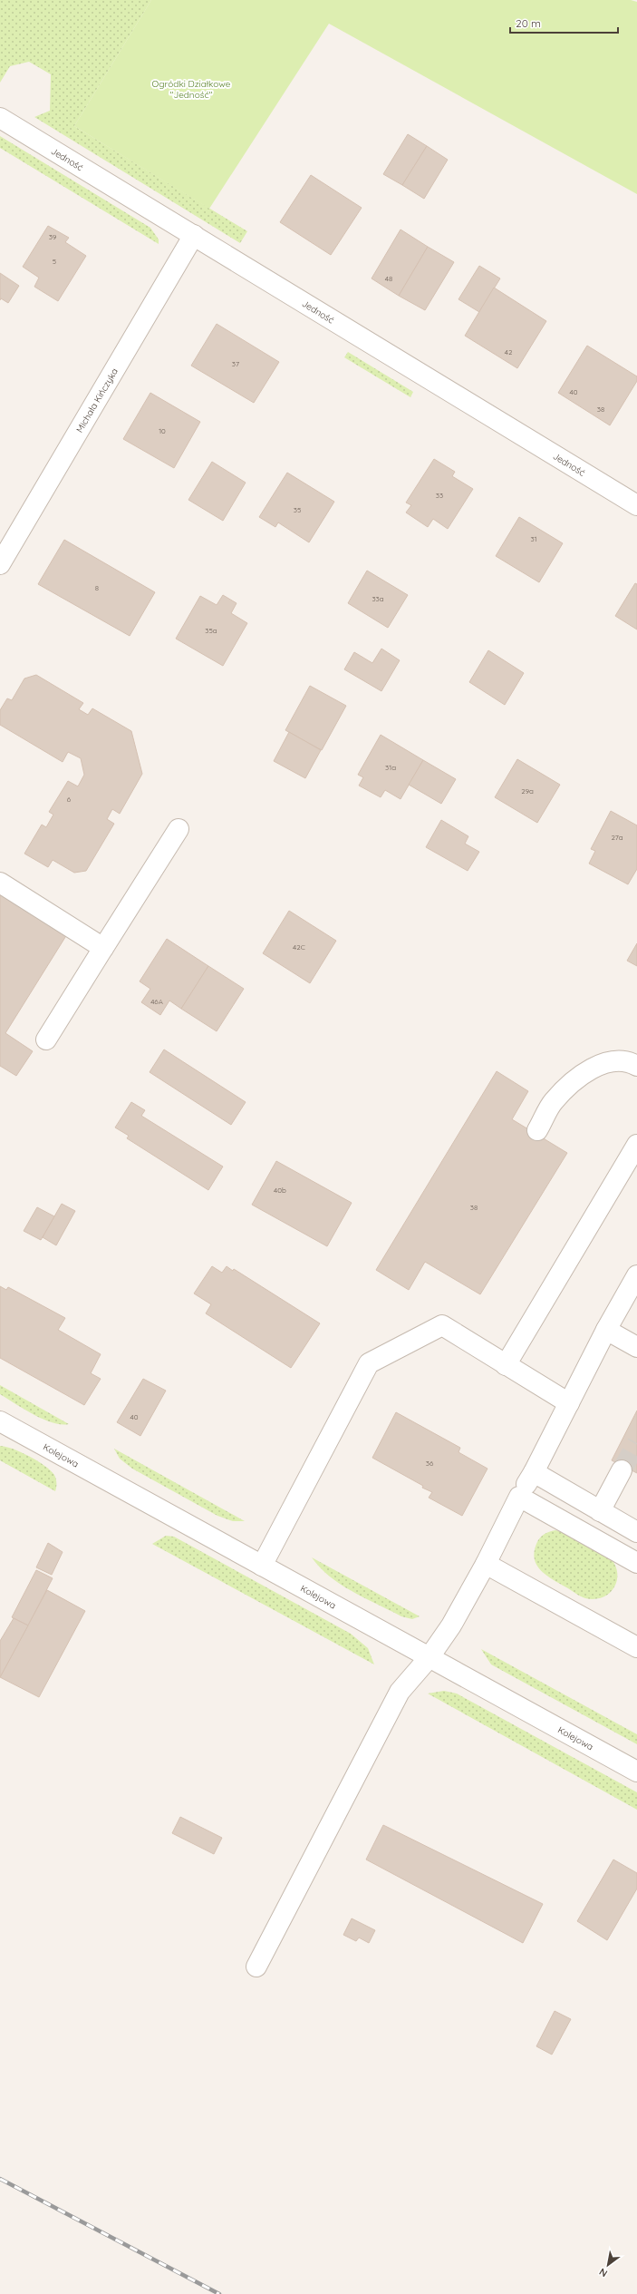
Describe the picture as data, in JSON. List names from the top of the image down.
{
  "streets": {
    "street": ["Jedność", "Michała Kińczyka", "Kolejowa"]
  },
  "crossings": [
    ["Jedność", "Michała Kińczyka"]
  ],
  "parks": ["Ogródki Działkowe \"Jedność\""],
  "house_numbers": [
    "39",
    "5",
    "48",
    "42",
    "37",
    "40",
    "38",
    "10",
    "33",
    "35",
    "31",
    "8",
    "33a",
    "35a",
    "31a",
    "29a",
    "6",
    "27a",
    "42C",
    "46A",
    "40b",
    "38",
    "40",
    "36"
  ],
  "scale_bar": "20 m",
  "north": "bottom left"
}
